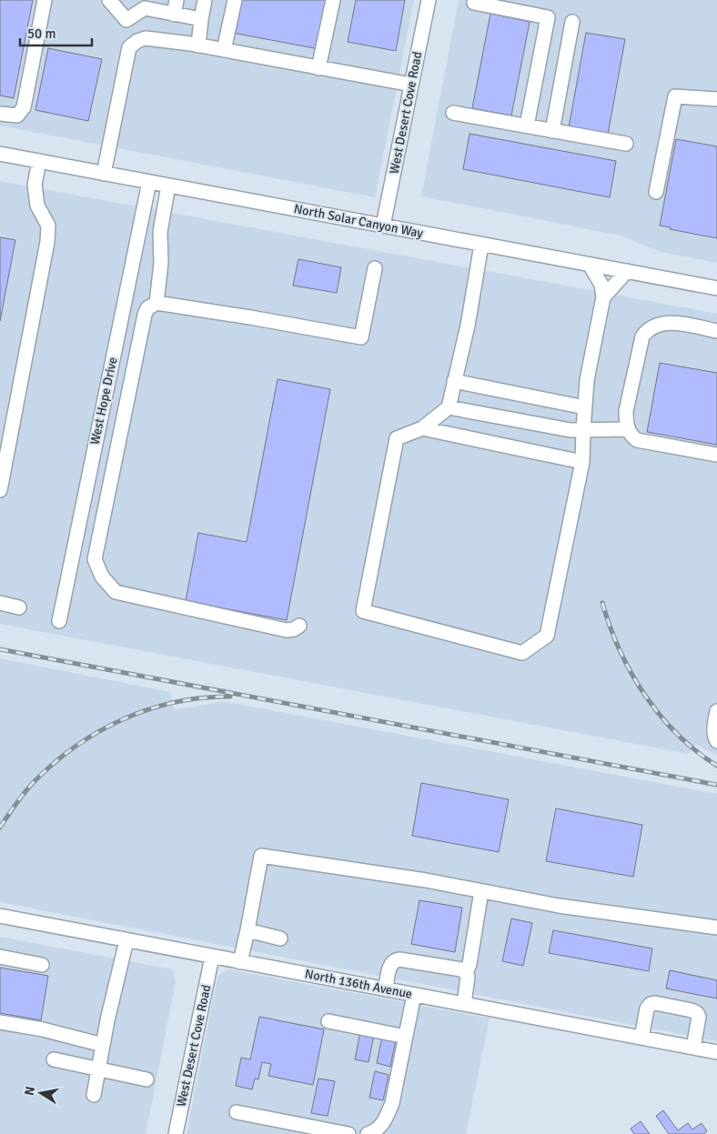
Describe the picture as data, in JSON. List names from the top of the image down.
{
  "streets": {
    "street": [
      "West Desert Cove Road",
      "North Solar Canyon Way",
      "West Hope Drive",
      "North 136th Avenue"
    ]
  },
  "crossings": [
    ["West Desert Cove Road", "North Solar Canyon Way"],
    ["West Desert Cove Road", "North 136th Avenue"],
    ["North Solar Canyon Way", "West Hope Drive"]
  ],
  "scale_bar": "50 m",
  "north": "left"
}
